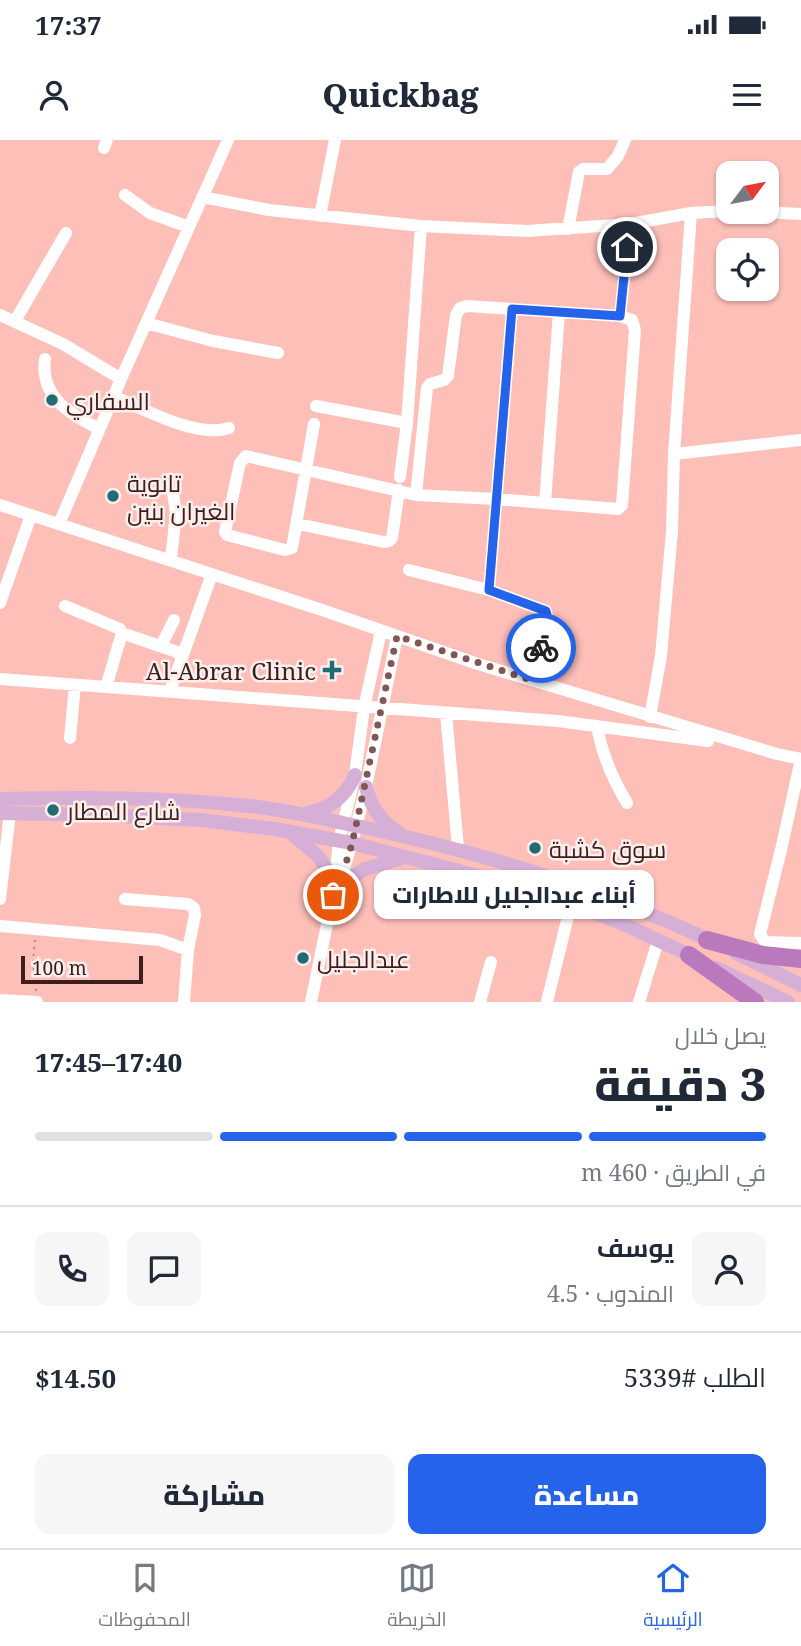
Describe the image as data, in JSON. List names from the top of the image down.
{
  "places": {
    "other": [
      "السفاري",
      "تانوية الغيران بنين",
      "شارع المطار",
      "سوق كشبة",
      "أبناء عبدالجليل للاطارات",
      "عبدالجليل"
    ],
    "health": ["Al-Abrar Clinic"]
  },
  "scale_bar": "100 m",
  "north": "top right",
  "page": {
    "status": "17:37",
    "header": "Quickbag",
    "bubble": "أبناء عبدالجليل للاطارات",
    "scale": "100 m",
    "heading": ["3 دقيقة", "يصل خلال", "17:40–17:45"],
    "panel": [
      "يوسف",
      "المندوب · 4.5",
      "الطلب #5339",
      "$14.50"
    ],
    "bar": "في الطريق · 460 m",
    "buttons": ["مساعدة", "مشاركة"],
    "tabs": ["الرئيسية", "الخريطة", "المحفوظات"]
  }
}
